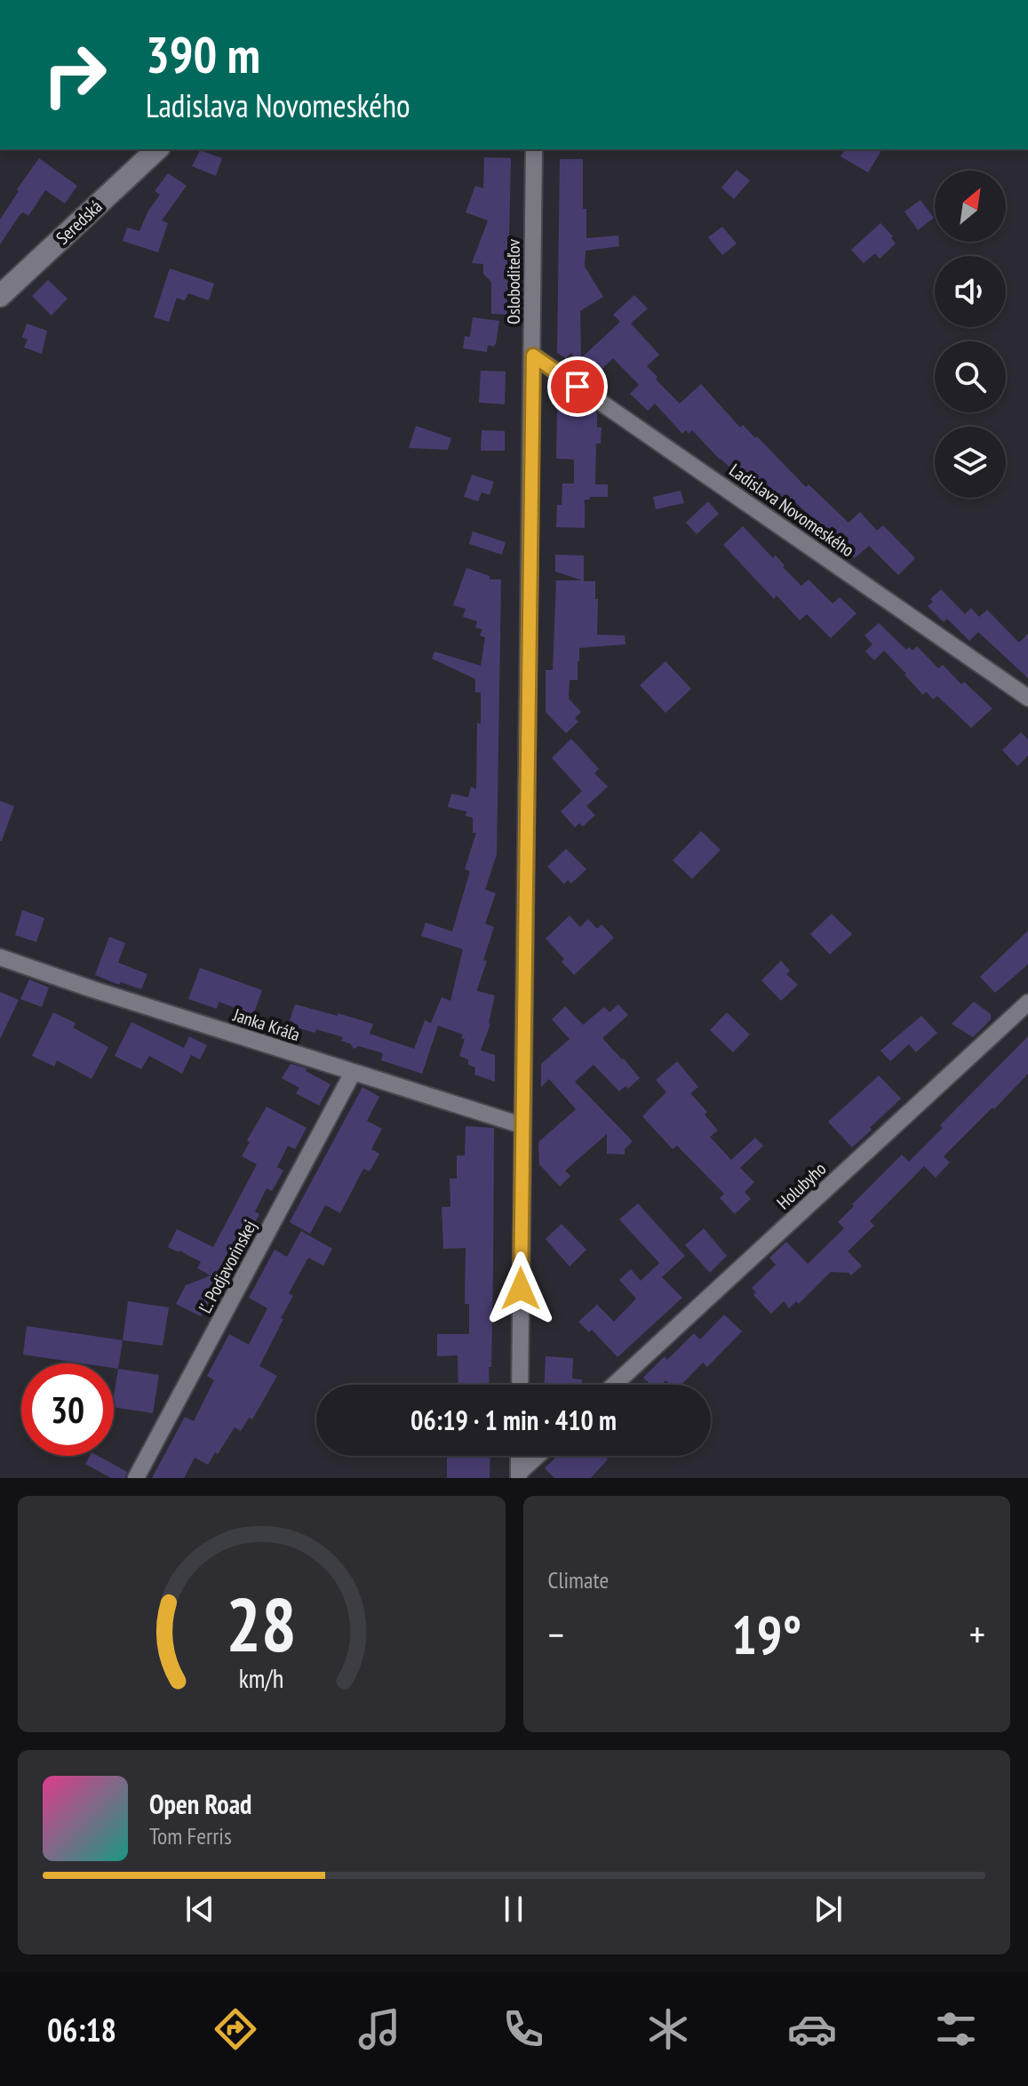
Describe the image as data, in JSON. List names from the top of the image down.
{
  "streets": {
    "street": [
      "Seredská",
      "Osloboditeľov",
      "Ladislava Novomeského",
      "Janka Kráľa",
      "Holubyho",
      "Ľ. Podjavorinskej"
    ]
  },
  "crossings": [
    ["Osloboditeľov", "Ladislava Novomeského"],
    ["Osloboditeľov", "Janka Kráľa"],
    ["Janka Kráľa", "Ľ. Podjavorinskej"]
  ],
  "north": "top right",
  "page": {
    "turn": ["390 m", "Ladislava Novomeského"],
    "limit": "30",
    "trip": "06:19 · 1 min · 410 m",
    "tile": "Climate",
    "heat": ["−", "19°", "+"],
    "song": ["Open Road", "Tom Ferris"],
    "tabs": "06:18",
    "gauge": ["28", "km/h"]
  }
}
